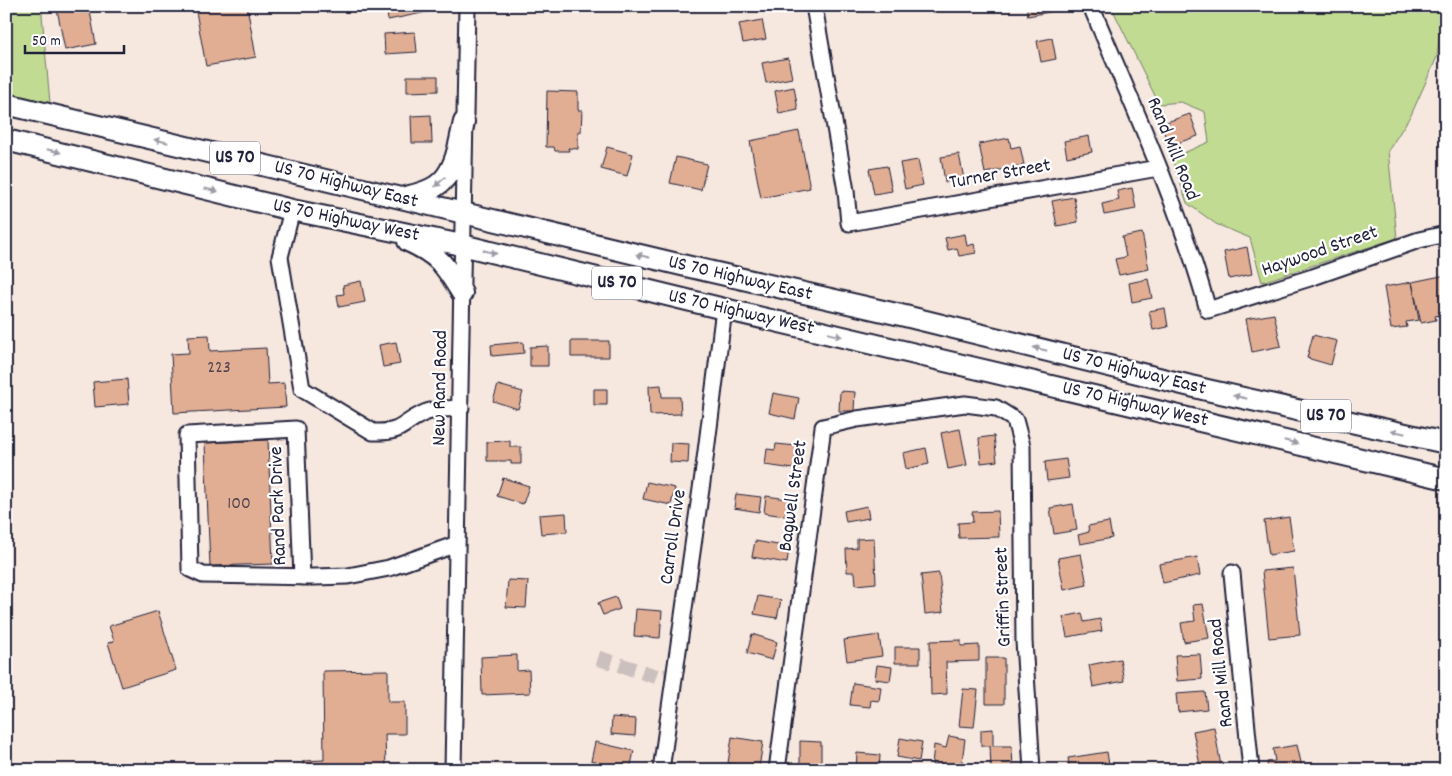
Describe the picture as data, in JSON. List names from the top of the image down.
{
  "streets": {
    "main road": ["US 70", "US 70 Highway East", "US 70 Highway West"],
    "street": [
      "Rand Mill Road",
      "Turner Street",
      "Haywood Street",
      "New Rand Road",
      "Bagwell Street",
      "Rand Park Drive",
      "Carroll Drive",
      "Griffin Street"
    ]
  },
  "crossings": [
    ["Rand Mill Road", "Turner Street"],
    ["Rand Mill Road", "Haywood Street"],
    ["US 70 Highway East", "New Rand Road"],
    ["US 70 Highway West", "New Rand Road"],
    ["US 70 Highway West", "Carroll Drive"],
    ["New Rand Road", "Rand Park Drive"],
    ["Bagwell Street", "Griffin Street"]
  ],
  "one_way": ["US 70 Highway East", "US 70 Highway West"],
  "house_numbers": ["223", "100"],
  "scale_bar": "50 m"
}
